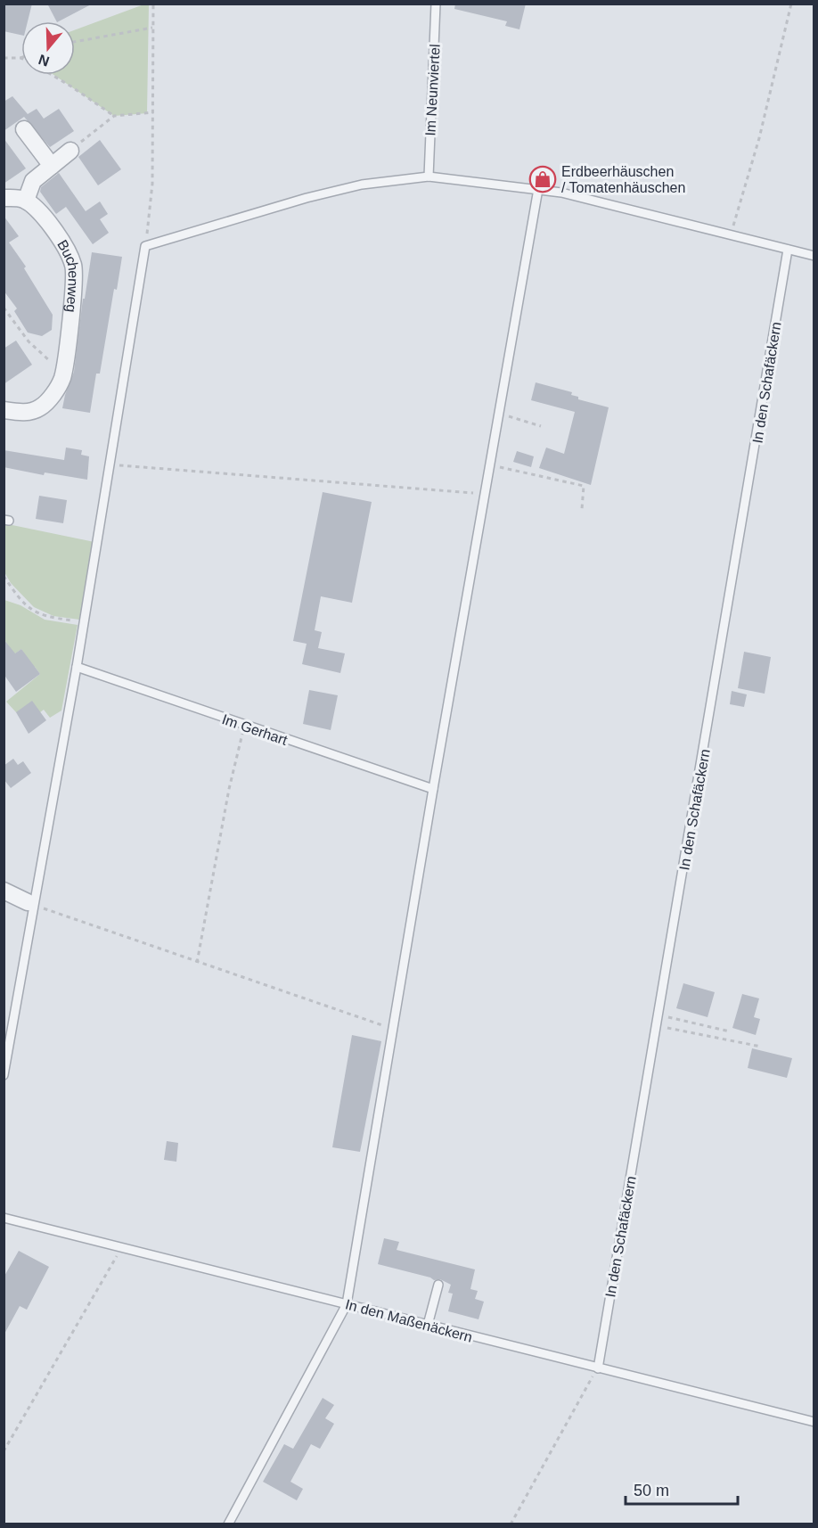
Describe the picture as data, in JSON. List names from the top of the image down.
{
  "streets": {
    "street": ["Buchenweg"],
    "lane": [
      "Im Neunviertel",
      "In den Schafäckern",
      "Im Gerhart",
      "In den Maßenäckern"
    ]
  },
  "crossings": [
    ["In den Schafäckern", "In den Maßenäckern"]
  ],
  "places": {
    "shop": ["Erdbeerhäuschen / Tomatenhäuschen"]
  },
  "scale_bar": "50 m",
  "north": "bottom"
}
